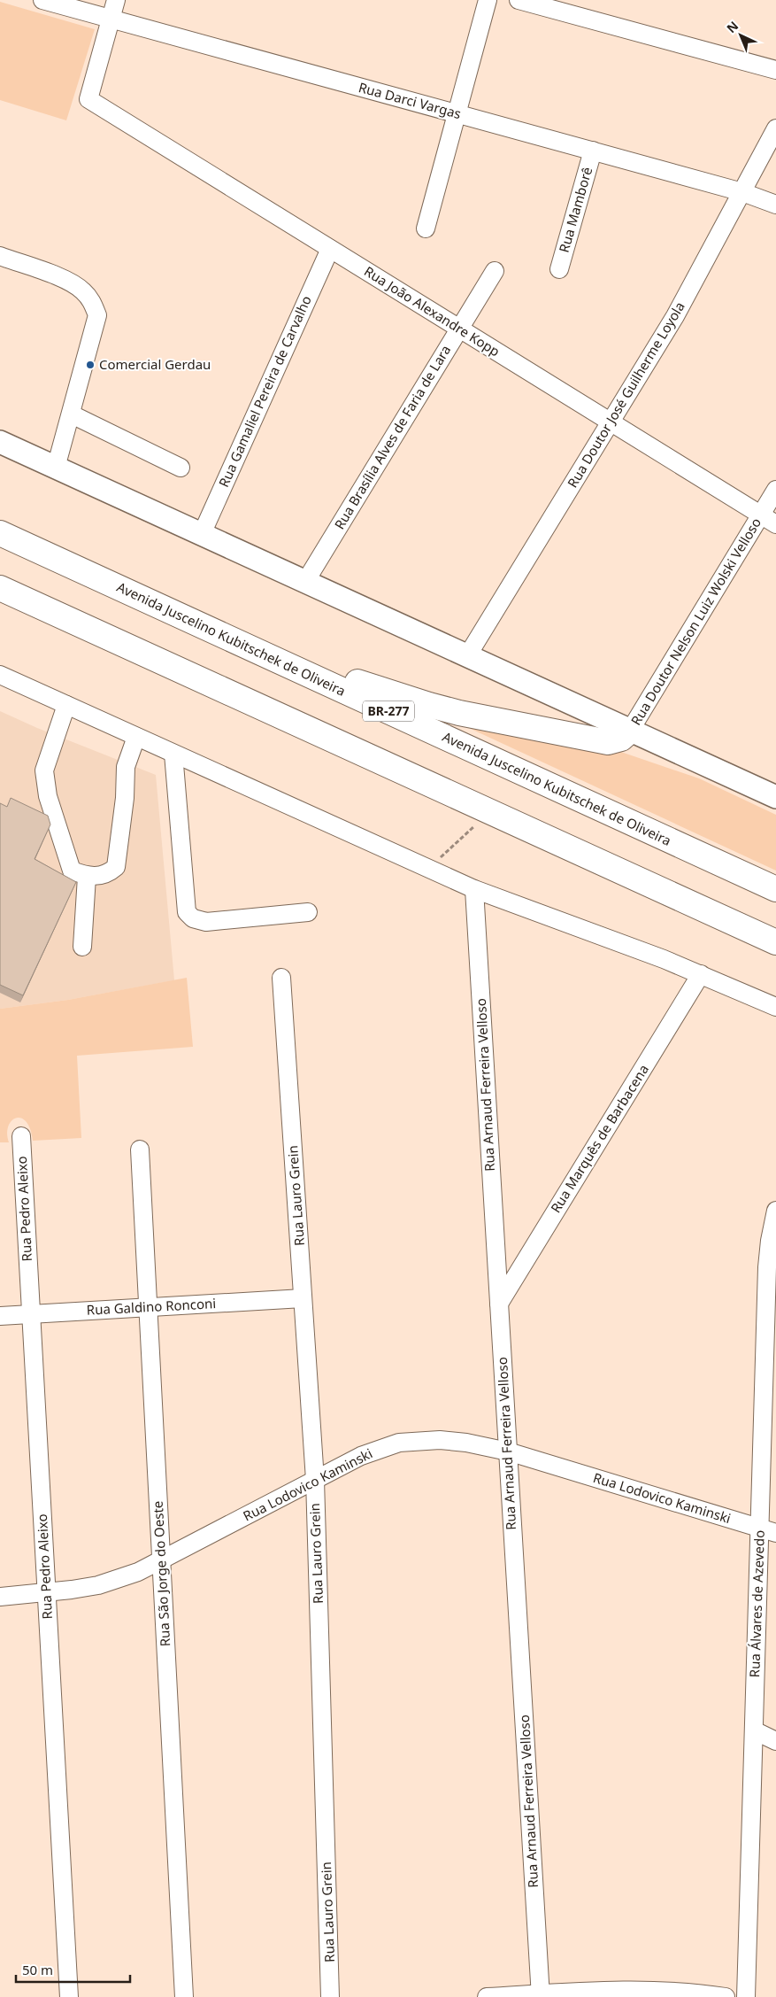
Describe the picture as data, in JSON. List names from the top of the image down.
{
  "streets": {
    "highway": ["Avenida Juscelino Kubitschek de Oliveira", "BR-277"],
    "street": [
      "Rua Darci Vargas",
      "Rua Mamborê",
      "Rua João Alexandre Kopp",
      "Rua Gamaliel Pereira de Carvalho",
      "Rua Doutor José Guilherme Loyola",
      "Rua Brasília Alves de Faria de Lara",
      "Rua Doutor Nelson Luiz Wolski Velloso",
      "Rua Arnaud Ferreira Velloso",
      "Rua Marquês de Barbacena",
      "Rua Lauro Grein",
      "Rua Pedro Aleixo",
      "Rua Galdino Ronconi",
      "Rua Lodovico Kaminski",
      "Rua São Jorge do Oeste",
      "Rua Álvares de Azevedo"
    ]
  },
  "crossings": [
    ["Rua Darci Vargas", "Rua Mamborê"],
    ["Rua Darci Vargas", "Rua João Alexandre Kopp"],
    ["Rua Darci Vargas", "Rua Doutor José Guilherme Loyola"],
    ["Rua João Alexandre Kopp", "Rua Gamaliel Pereira de Carvalho"],
    ["Rua João Alexandre Kopp", "Rua Doutor José Guilherme Loyola"],
    ["Rua João Alexandre Kopp", "Rua Brasília Alves de Faria de Lara"],
    ["Rua João Alexandre Kopp", "Rua Doutor Nelson Luiz Wolski Velloso"],
    ["Rua Arnaud Ferreira Velloso", "Rua Marquês de Barbacena"],
    ["Rua Arnaud Ferreira Velloso", "Rua Lodovico Kaminski"],
    ["Rua Lauro Grein", "Rua Galdino Ronconi"],
    ["Rua Lauro Grein", "Rua Lodovico Kaminski"],
    ["Rua Pedro Aleixo", "Rua Galdino Ronconi"],
    ["Rua Pedro Aleixo", "Rua Lodovico Kaminski"],
    ["Rua Galdino Ronconi", "Rua São Jorge do Oeste"],
    ["Rua Lodovico Kaminski", "Rua São Jorge do Oeste"],
    ["Rua Lodovico Kaminski", "Rua Álvares de Azevedo"]
  ],
  "places": ["Comercial Gerdau"],
  "scale_bar": "50 m",
  "north": "top left"
}
